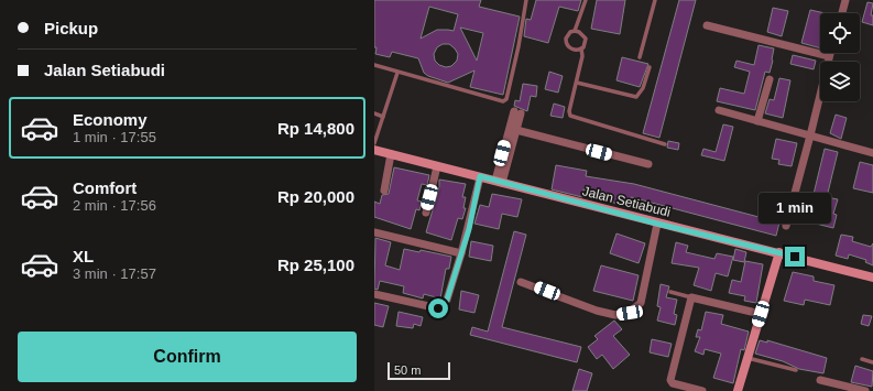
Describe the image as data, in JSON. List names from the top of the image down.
{
  "streets": {
    "street": ["Jalan Setiabudi"]
  },
  "scale_bar": "50 m",
  "page": {
    "banner": ["Pickup", "Jalan Setiabudi"],
    "list": [
      {
        "name": "Economy",
        "note": "1 min · 17:55",
        "value": "Rp 14,800"
      },
      {
        "name": "Comfort",
        "note": "2 min · 17:56",
        "value": "Rp 20,000"
      },
      {
        "name": "XL",
        "note": "3 min · 17:57",
        "value": "Rp 25,100"
      }
    ],
    "bubble": "1 min",
    "buttons": "Confirm",
    "scale": "50 m"
  }
}
